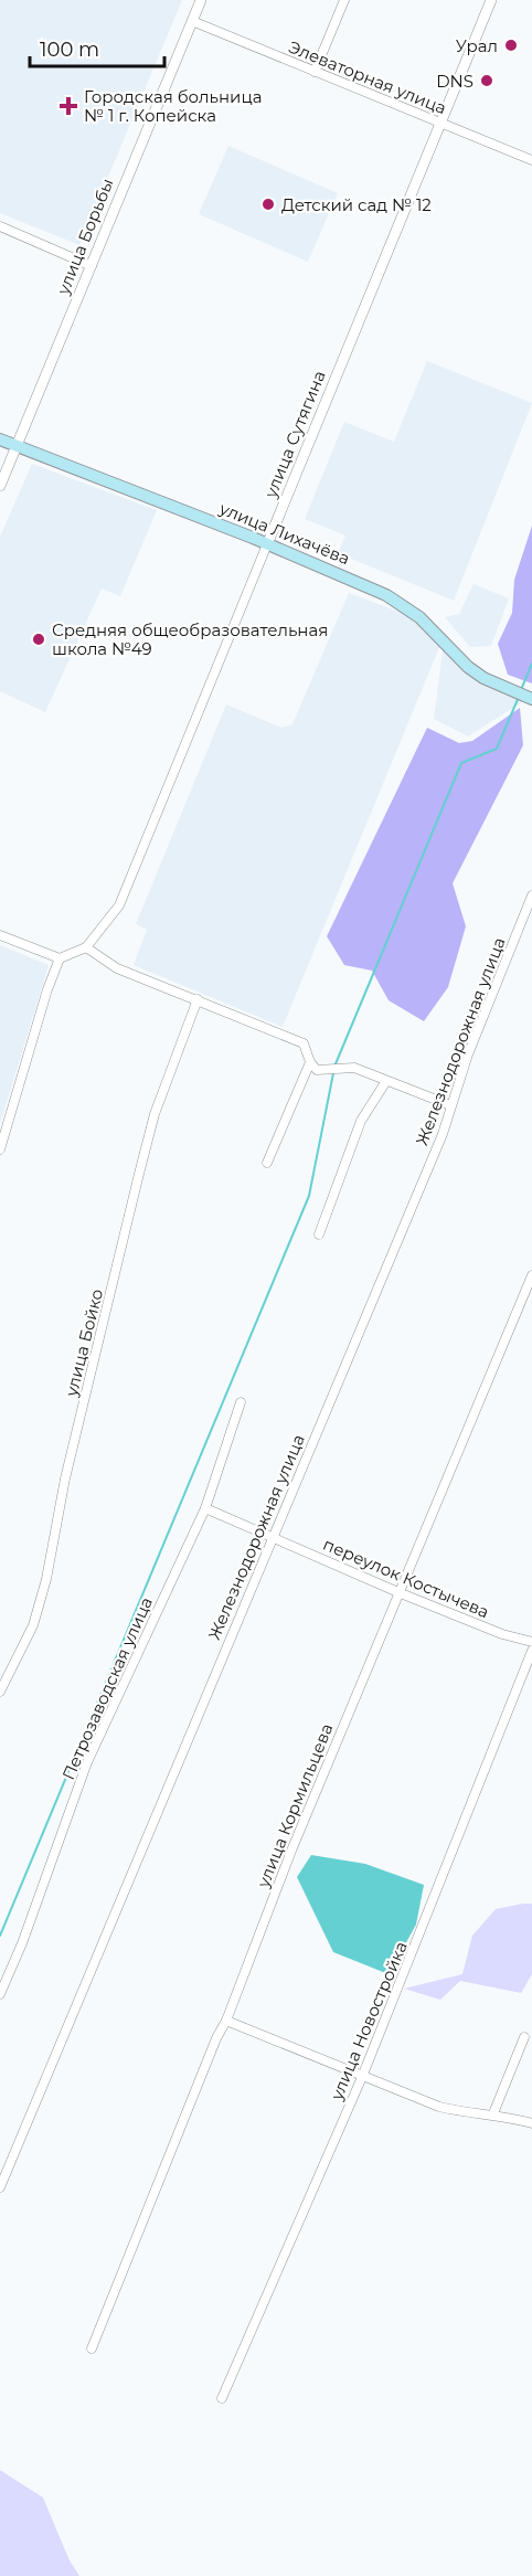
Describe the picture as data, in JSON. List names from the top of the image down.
{
  "streets": {
    "main road": ["улица Лихачёва"],
    "street": [
      "Элеваторная улица",
      "улица Борьбы",
      "улица Сутягина",
      "Железнодорожная улица",
      "улица Бойко",
      "переулок Костычева",
      "Петрозаводская улица",
      "улица Кормильцева",
      "улица Новостройка"
    ]
  },
  "crossings": [
    ["Элеваторная улица", "улица Борьбы"],
    ["Элеваторная улица", "улица Сутягина"],
    ["улица Борьбы", "улица Лихачёва"],
    ["улица Сутягина", "улица Лихачёва"],
    ["Железнодорожная улица", "переулок Костычева"],
    ["переулок Костычева", "Петрозаводская улица"],
    ["переулок Костычева", "улица Кормильцева"]
  ],
  "places": {
    "other": [
      "Урал",
      "DNS",
      "Детский сад № 12",
      "Средняя общеобразовательная школа №49"
    ],
    "health": ["Городская больница № 1 г. Копейска"]
  },
  "scale_bar": "100 m"
}
